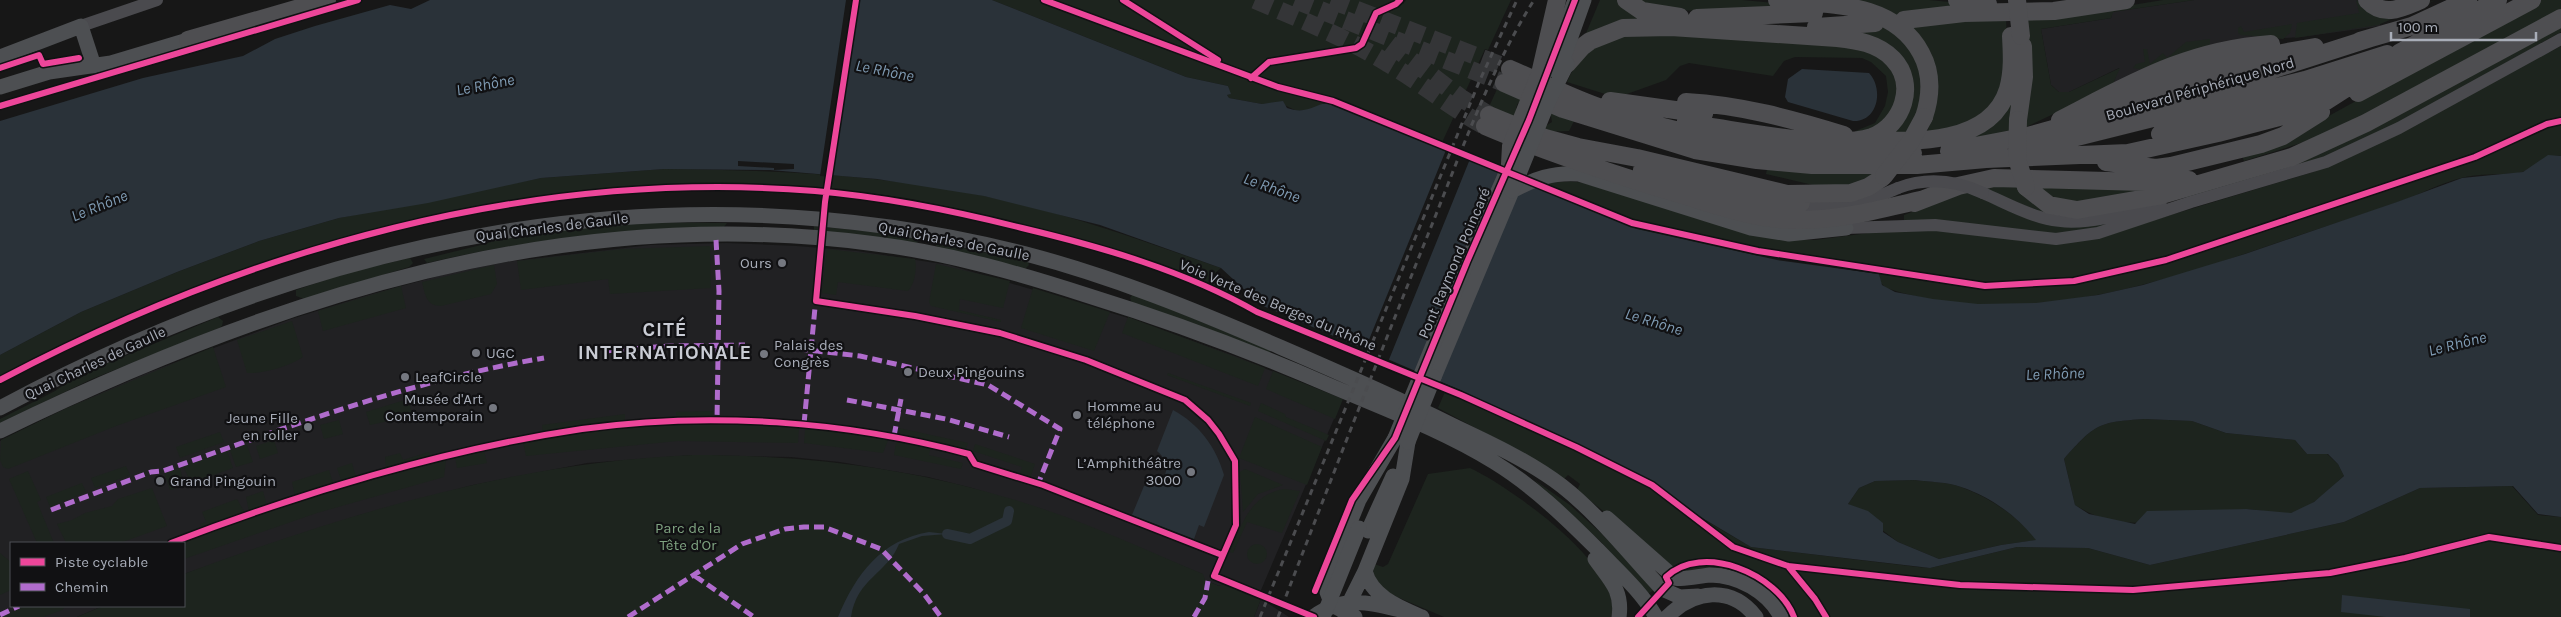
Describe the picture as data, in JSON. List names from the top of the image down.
{
  "streets": {
    "main road": ["Quai Charles de Gaulle", "Pont Raymond Poincaré"],
    "cycle path": ["Voie Verte des Berges du Rhône"]
  },
  "districts": ["CITÉ INTERNATIONALE"],
  "water": ["Le Rhône"],
  "parks": ["Parc de la Tête d'Or"],
  "places": [
    "Ours",
    "UGC",
    "Palais des Congrès",
    "Deux Pingouins",
    "LeafCircle",
    "Musée d'Art Contemporain",
    "Homme au téléphone",
    "Jeune Fille en roller",
    "L’Amphithéâtre 3000",
    "Grand Pingouin"
  ],
  "legend": ["Piste cyclable", "Chemin"],
  "scale_bar": "100 m"
}
